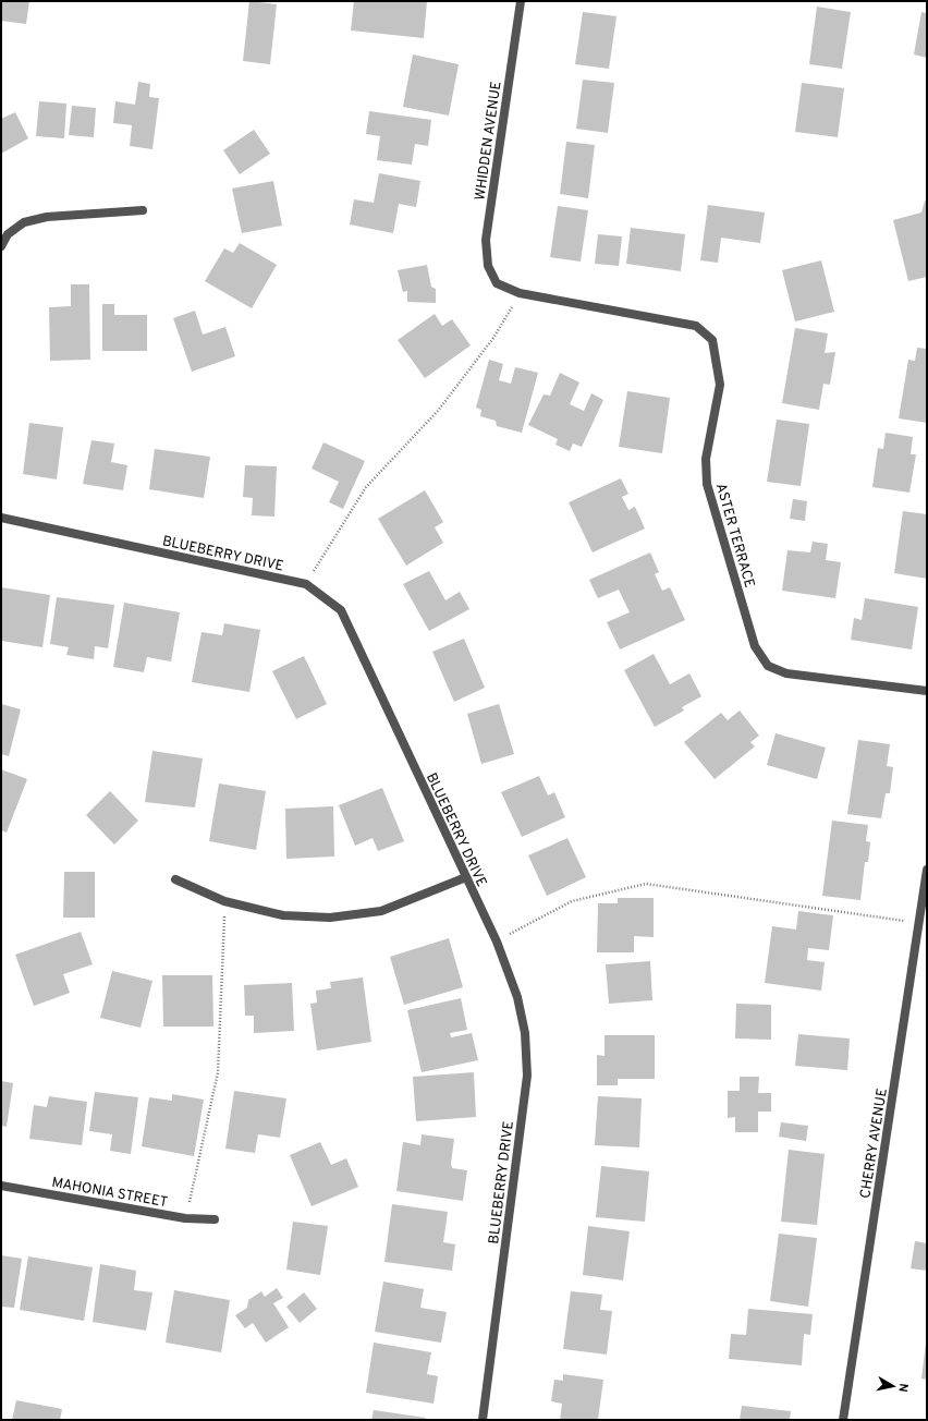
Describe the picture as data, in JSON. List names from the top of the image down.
{
  "streets": {
    "street": [
      "WHIDDEN AVENUE",
      "ASTER TERRACE",
      "BLUEBERRY DRIVE",
      "CHERRY AVENUE",
      "MAHONIA STREET"
    ]
  },
  "crossings": [
    ["WHIDDEN AVENUE", "ASTER TERRACE"]
  ],
  "north": "right"
}
